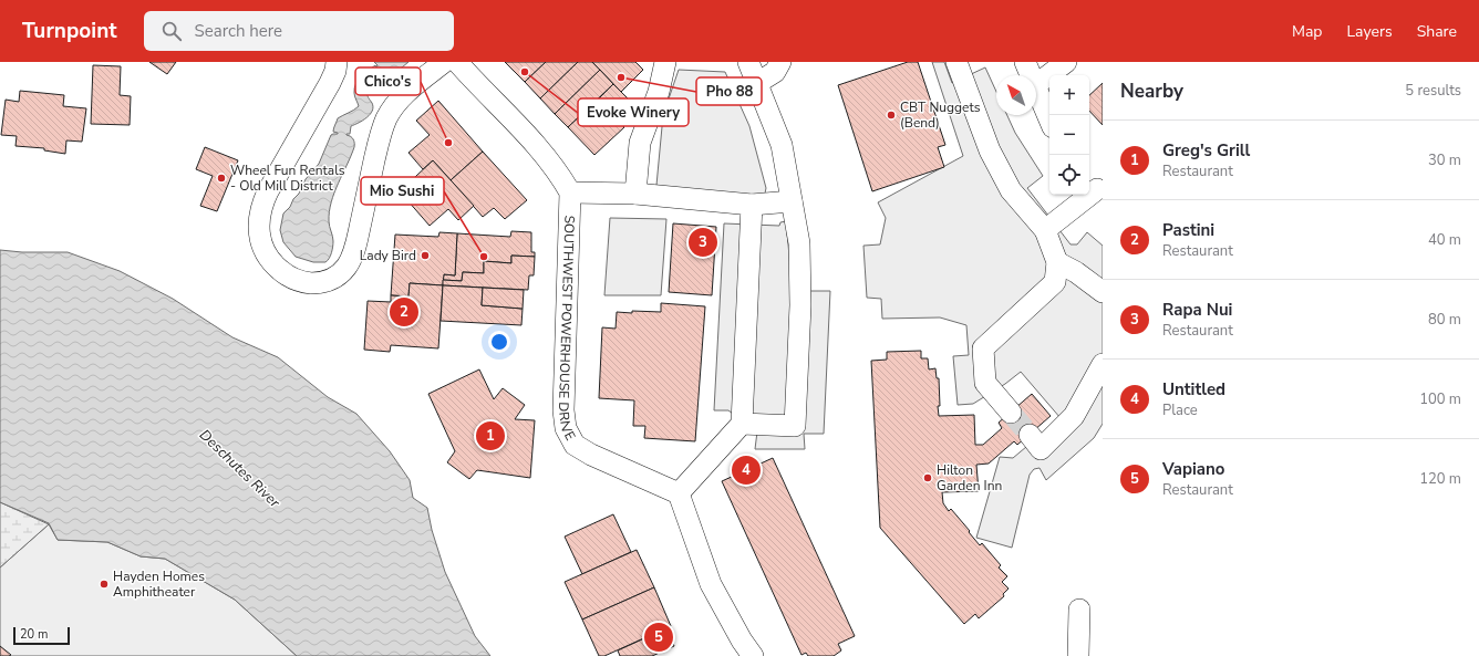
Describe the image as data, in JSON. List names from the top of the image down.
{
  "streets": {
    "street": ["SOUTHWEST POWERHOUSE DRIVE"]
  },
  "water": ["Deschutes River"],
  "places": [
    "Evoke Winery",
    "Pho 88",
    "CBT Nuggets (Bend)",
    "Chico's",
    "Wheel Fun Rentals - Old Mill District",
    "Lady Bird",
    "Mio Sushi",
    "Hilton Garden Inn",
    "Hayden Homes Amphitheater"
  ],
  "scale_bar": "20 m",
  "north": "top left",
  "page": {
    "header": "Turnpoint",
    "search": "Search here",
    "nav": ["Map", "Layers", "Share"],
    "heading": ["Nearby", "5 results"],
    "map_buttons": ["+", "−"],
    "list": [
      {
        "mark": "1",
        "name": "Greg's Grill",
        "note": "Restaurant",
        "value": "30 m"
      },
      {
        "mark": "2",
        "name": "Pastini",
        "note": "Restaurant",
        "value": "40 m"
      },
      {
        "mark": "3",
        "name": "Rapa Nui",
        "note": "Restaurant",
        "value": "80 m"
      },
      {
        "mark": "4",
        "name": "Untitled",
        "note": "Place",
        "value": "100 m"
      },
      {
        "mark": "5",
        "name": "Vapiano",
        "note": "Restaurant",
        "value": "120 m"
      }
    ],
    "pins": [
      "3",
      "2",
      "1",
      "4",
      "5"
    ],
    "scale": "20 m"
  }
}
